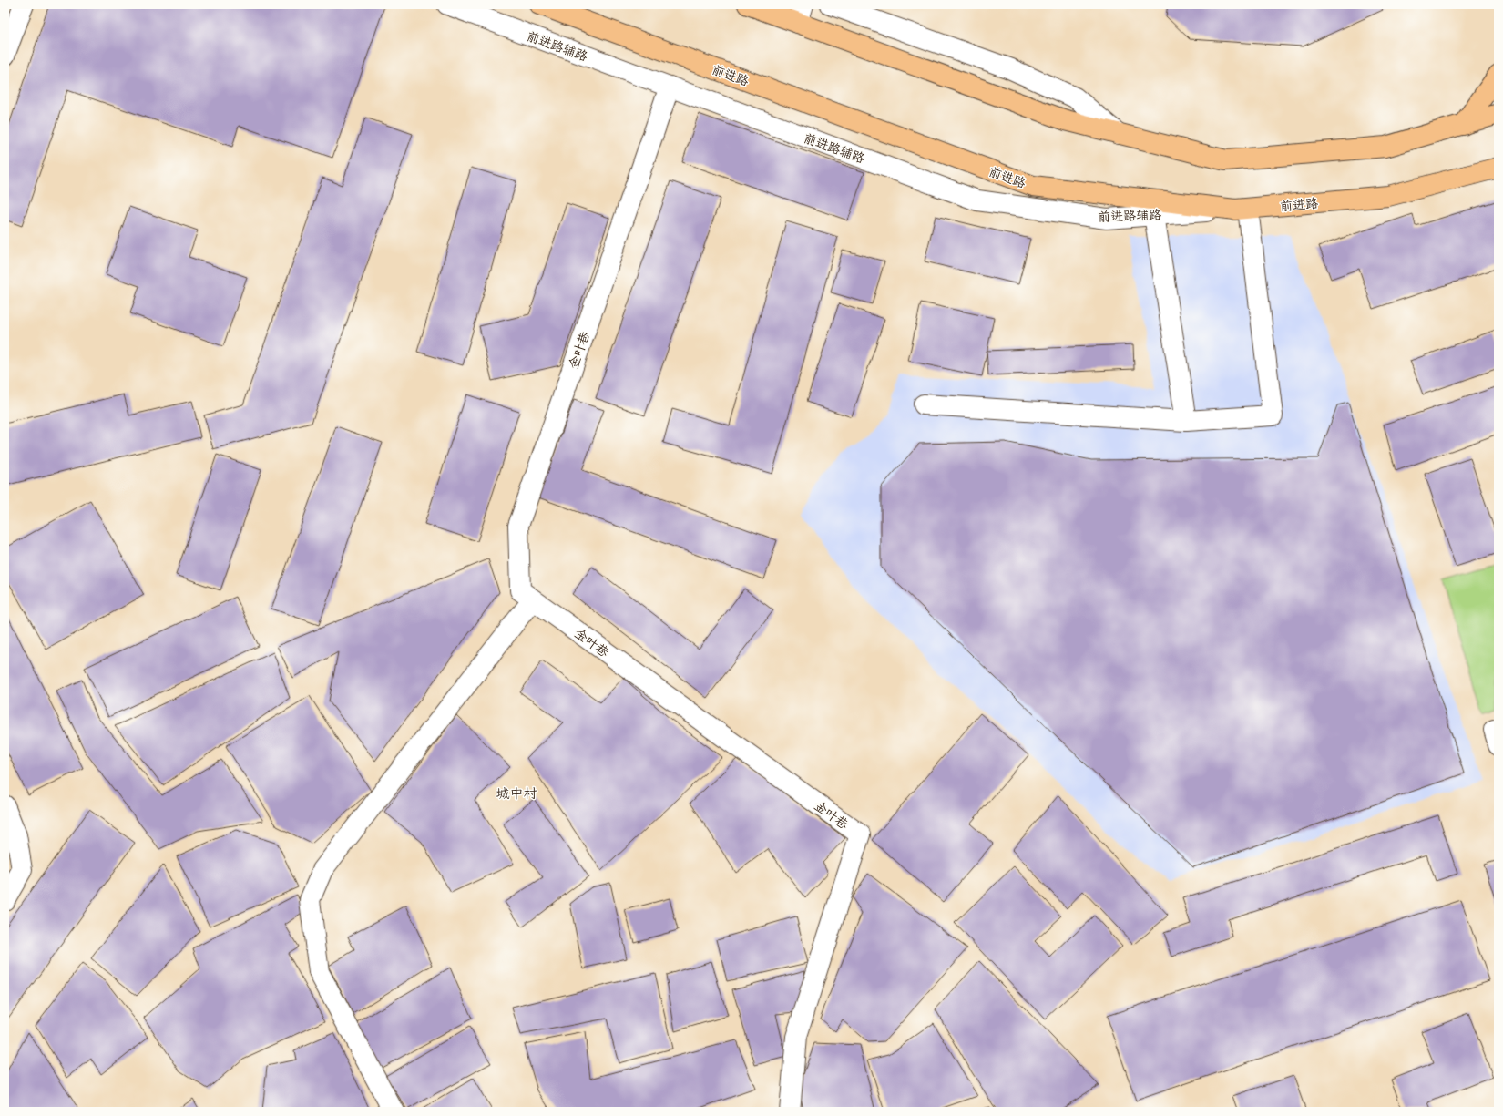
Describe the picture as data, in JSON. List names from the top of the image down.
{
  "streets": {
    "main road": ["前进路"],
    "street": ["前进路辅路", "金叶巷"]
  },
  "crossings": [
    ["前进路辅路", "前进路"],
    ["前进路辅路", "金叶巷"]
  ],
  "districts": ["城中村"]
}
